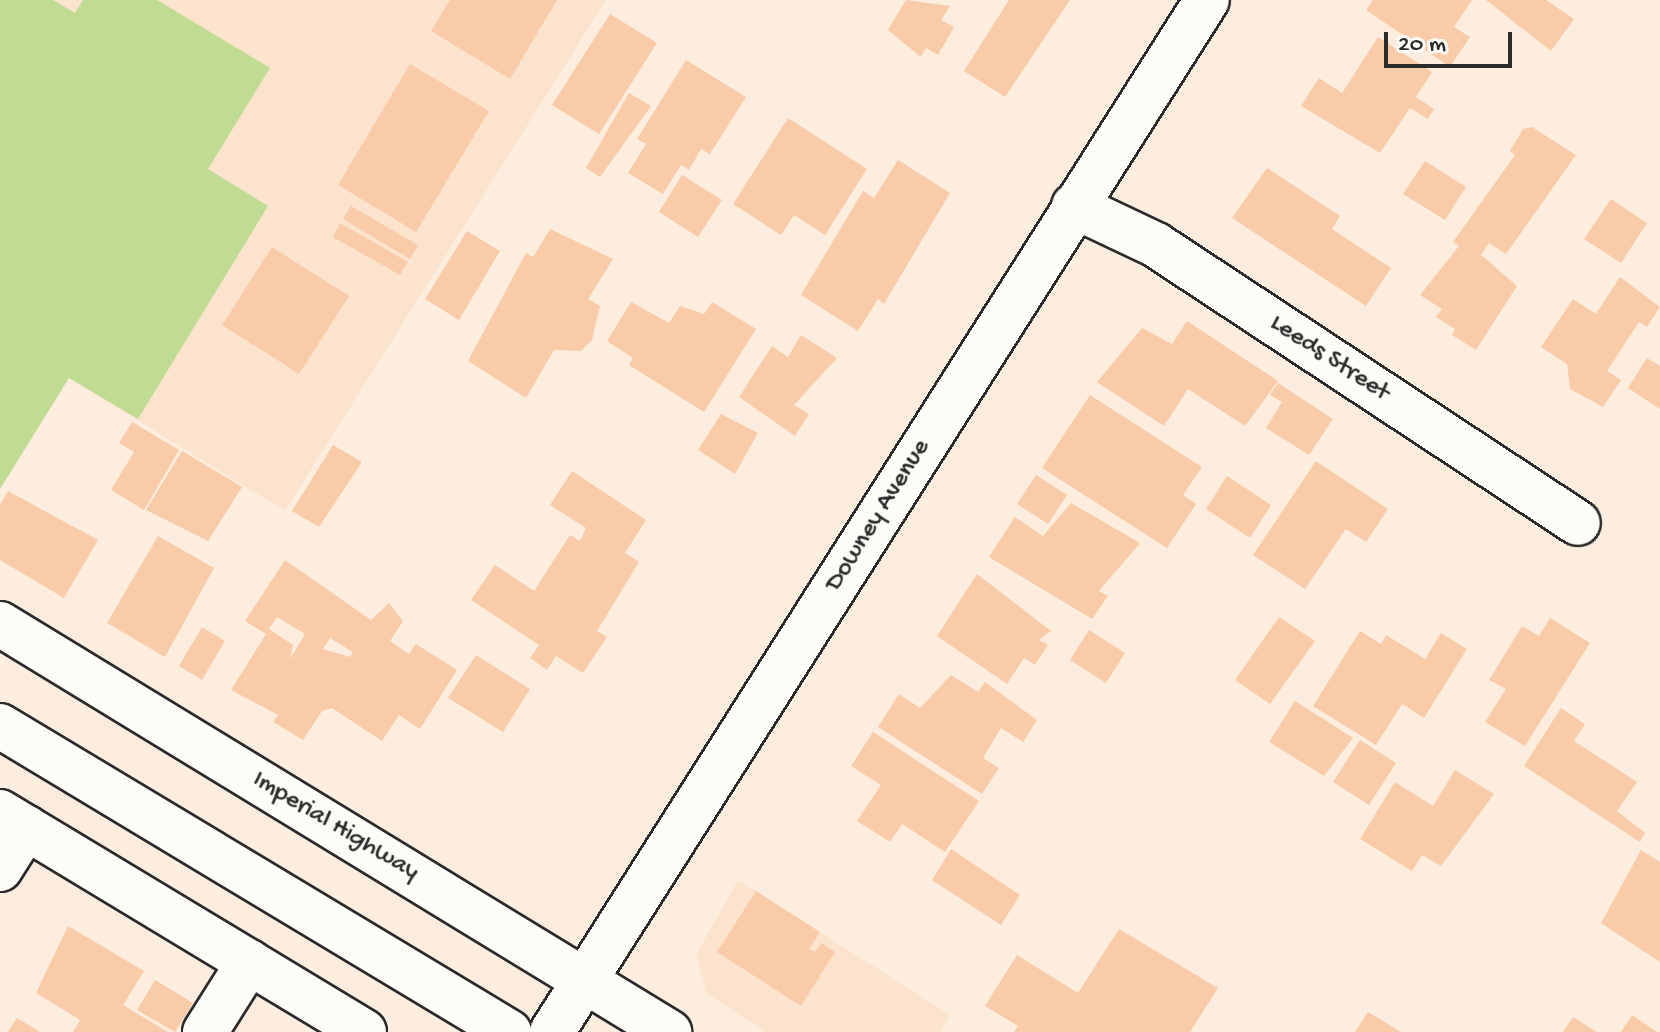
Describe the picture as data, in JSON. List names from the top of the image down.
{
  "streets": {
    "main road": ["Leeds Street", "Downey Avenue", "Imperial Highway"]
  },
  "crossings": [
    ["Leeds Street", "Downey Avenue"],
    ["Downey Avenue", "Imperial Highway"]
  ],
  "scale_bar": "20 m"
}
